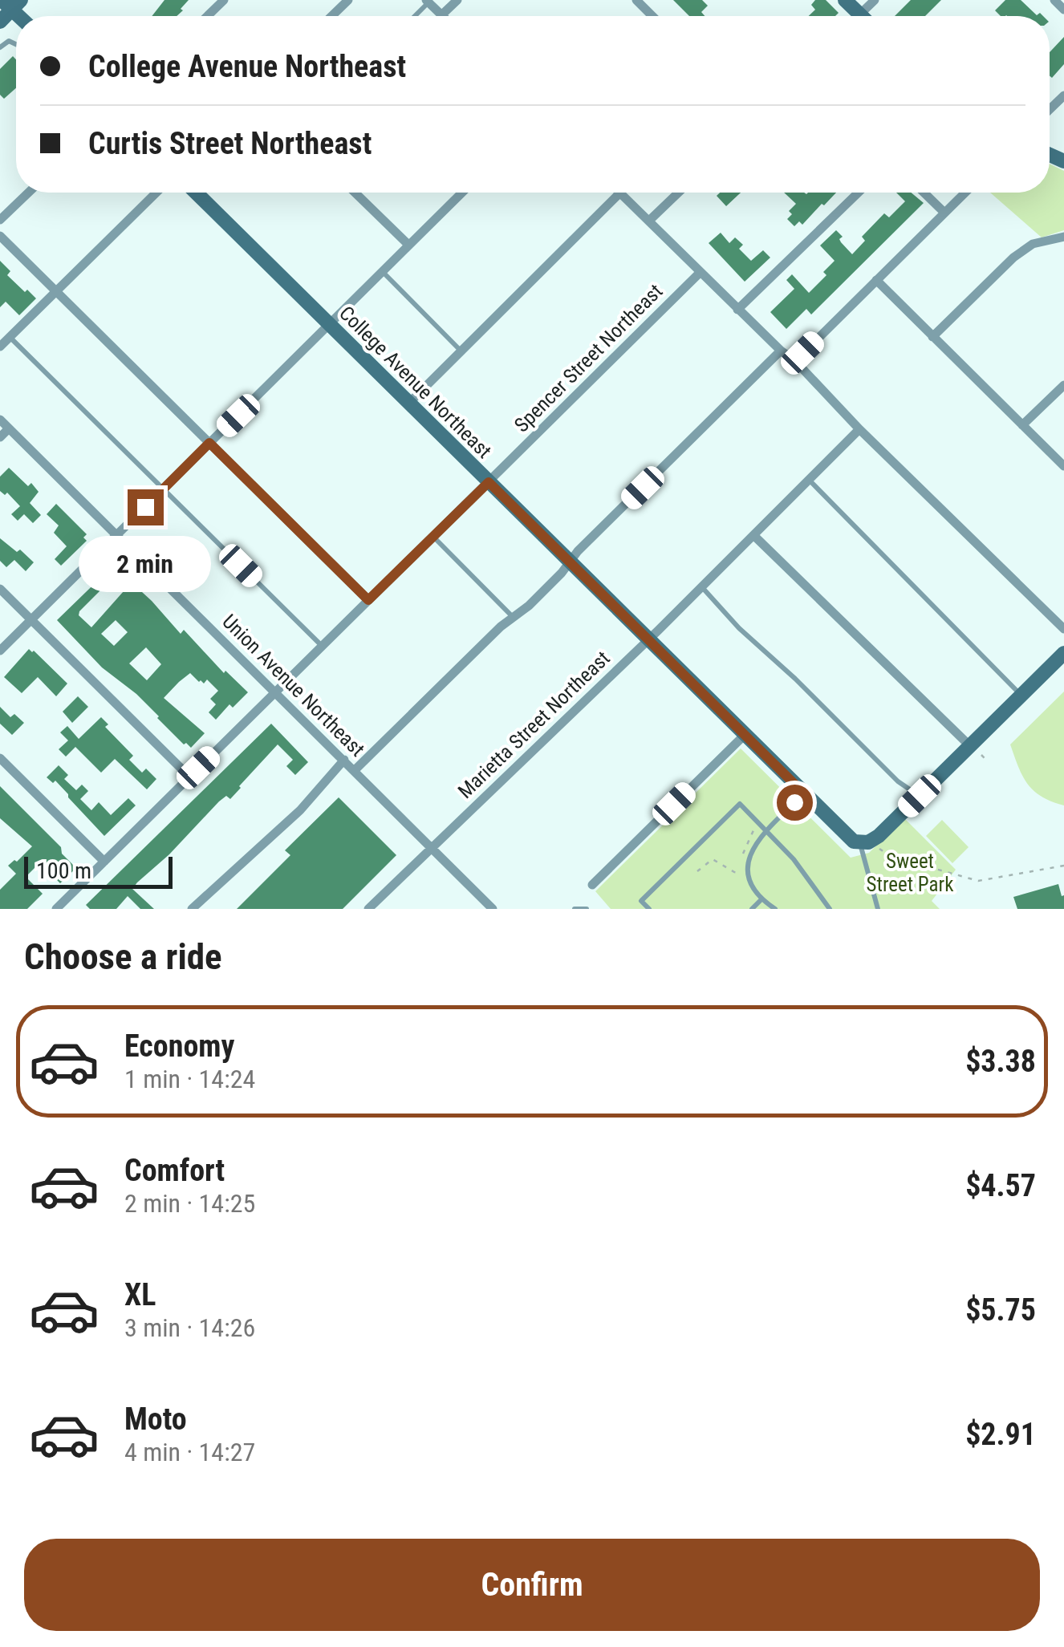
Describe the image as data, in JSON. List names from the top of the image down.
{
  "streets": {
    "street": [
      "Spencer Street Northeast",
      "College Avenue Northeast",
      "Union Avenue Northeast",
      "Marietta Street Northeast"
    ]
  },
  "crossings": [
    ["Spencer Street Northeast", "College Avenue Northeast"],
    ["Spencer Street Northeast", "Union Avenue Northeast"],
    ["College Avenue Northeast", "Marietta Street Northeast"],
    ["Union Avenue Northeast", "Marietta Street Northeast"]
  ],
  "parks": ["Sweet Street Park"],
  "scale_bar": "100 m",
  "page": {
    "banner": ["College Avenue Northeast", "Curtis Street Northeast"],
    "bubble": "2 min",
    "scale": "100 m",
    "heading": "Choose a ride",
    "list": [
      {
        "name": "Economy",
        "note": "1 min · 14:24",
        "value": "$3.38"
      },
      {
        "name": "Comfort",
        "note": "2 min · 14:25",
        "value": "$4.57"
      },
      {
        "name": "XL",
        "note": "3 min · 14:26",
        "value": "$5.75"
      },
      {
        "name": "Moto",
        "note": "4 min · 14:27",
        "value": "$2.91"
      }
    ],
    "buttons": "Confirm"
  }
}
